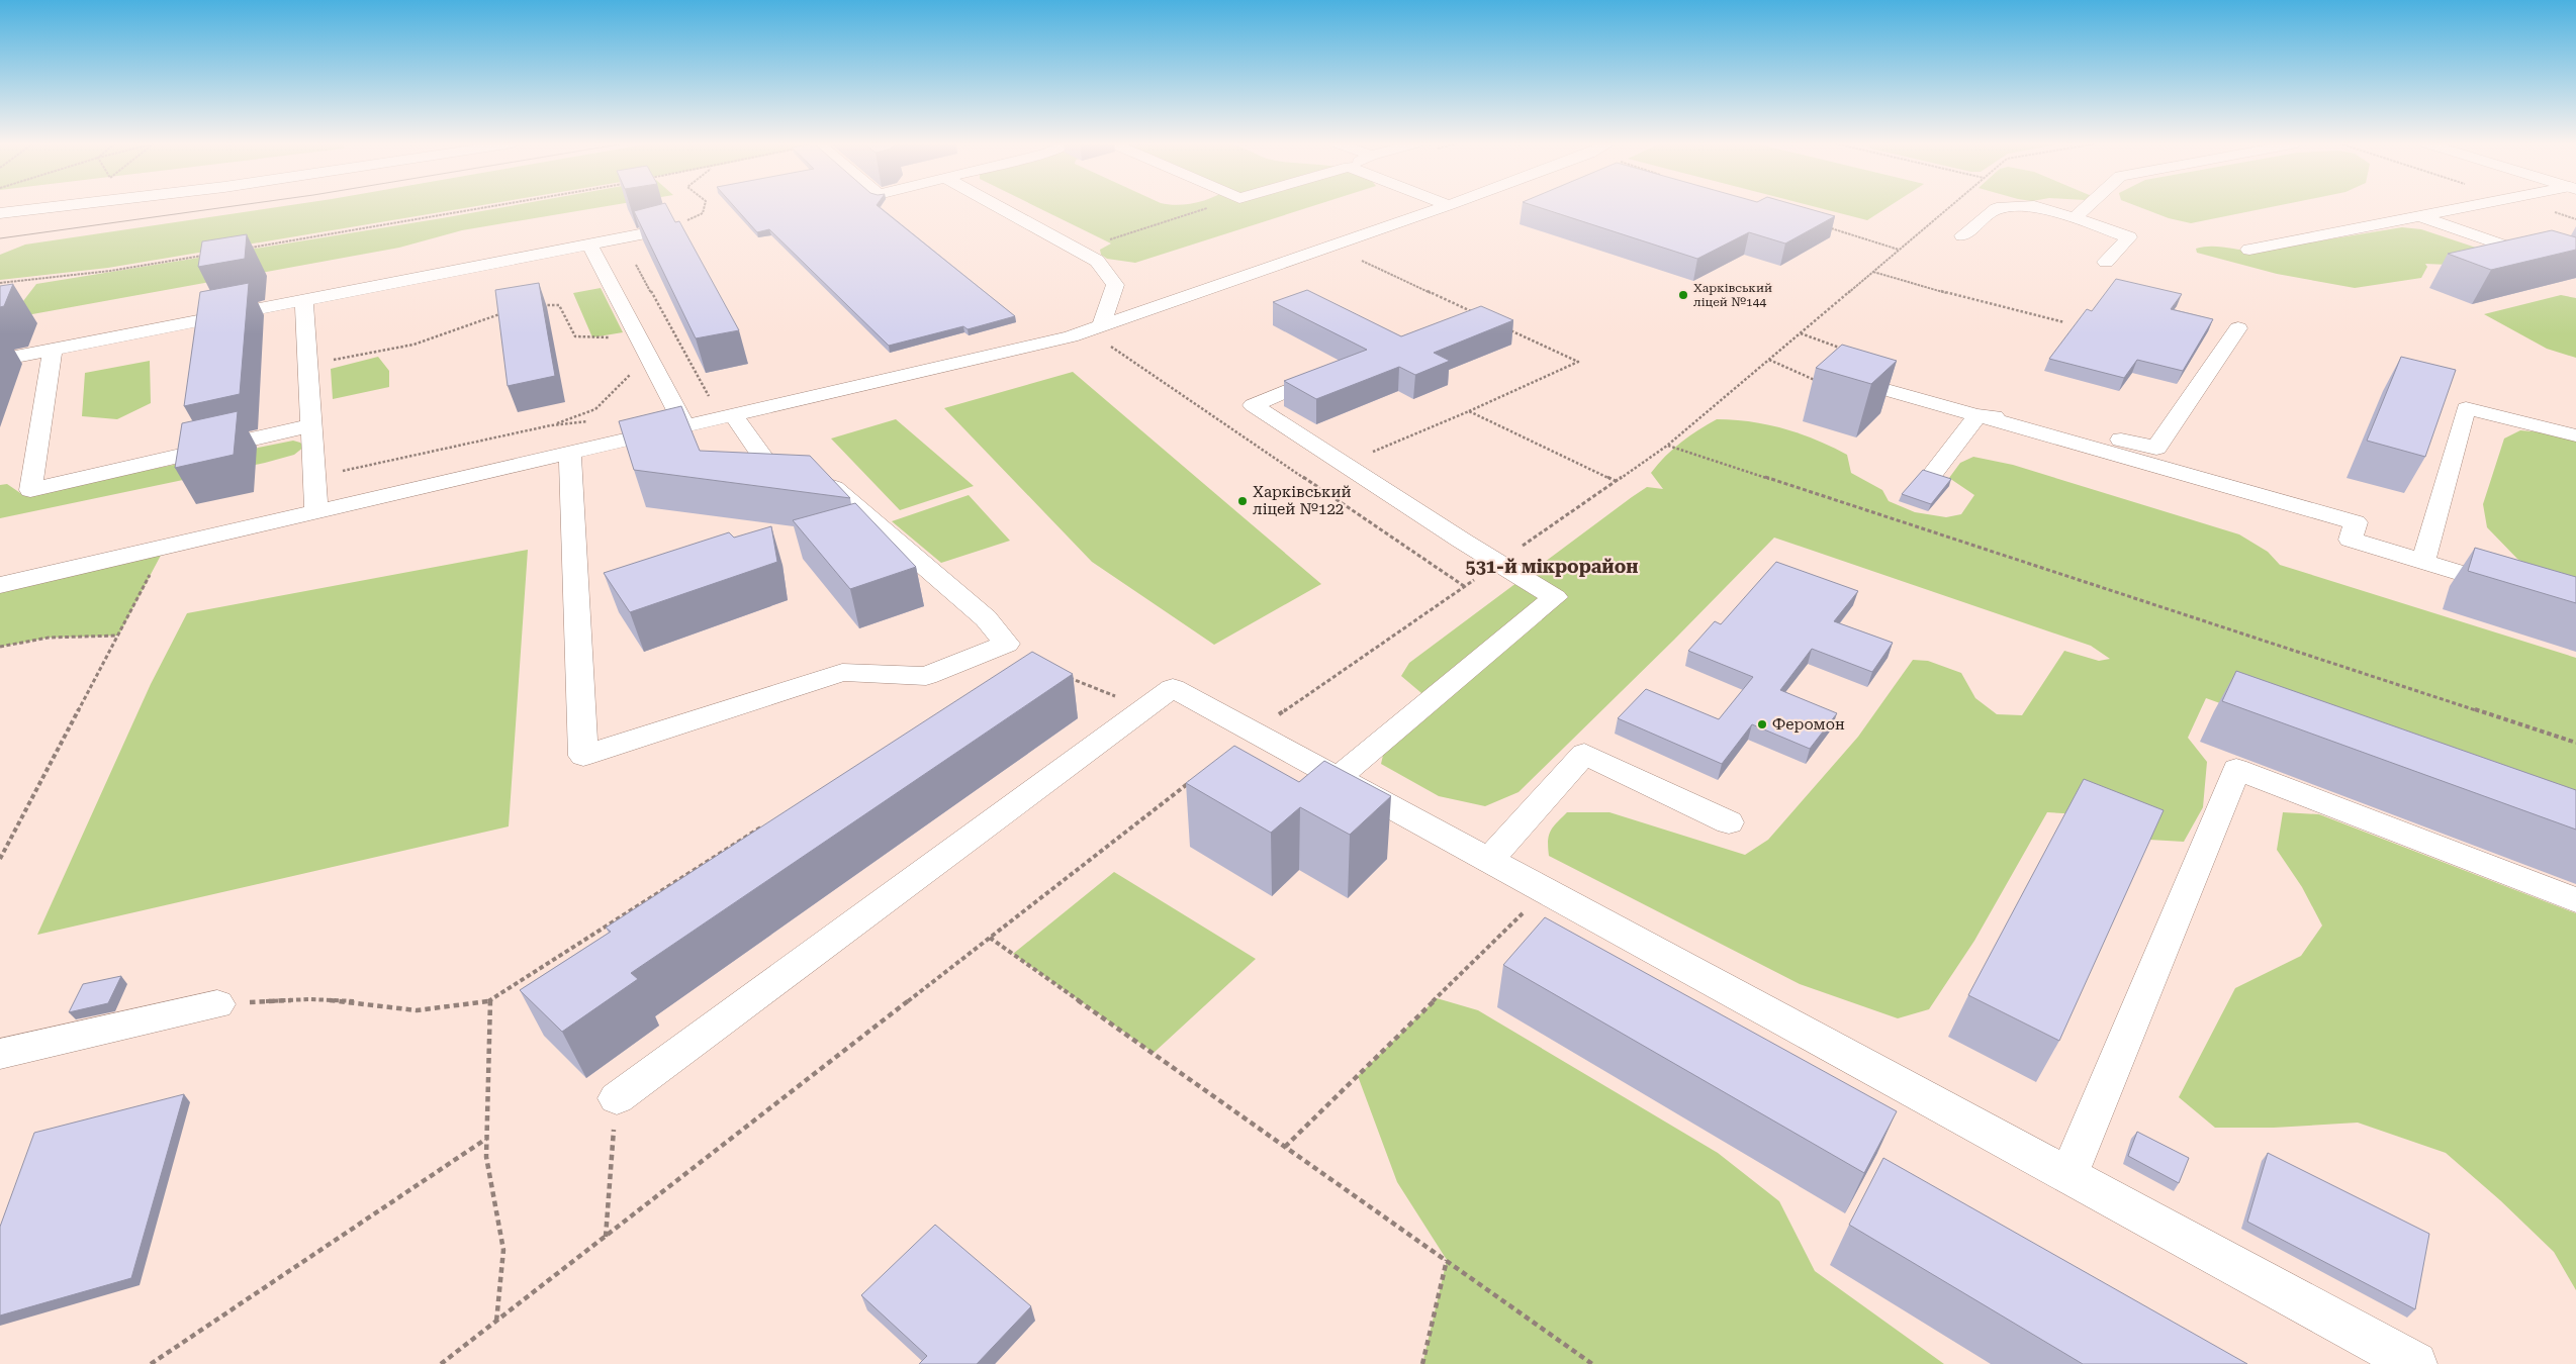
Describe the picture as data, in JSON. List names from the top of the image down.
{
  "districts": ["531-й мікрорайон"],
  "places": ["Харківський ліцей №144", "Харківський ліцей №122", "Феромон"]
}
